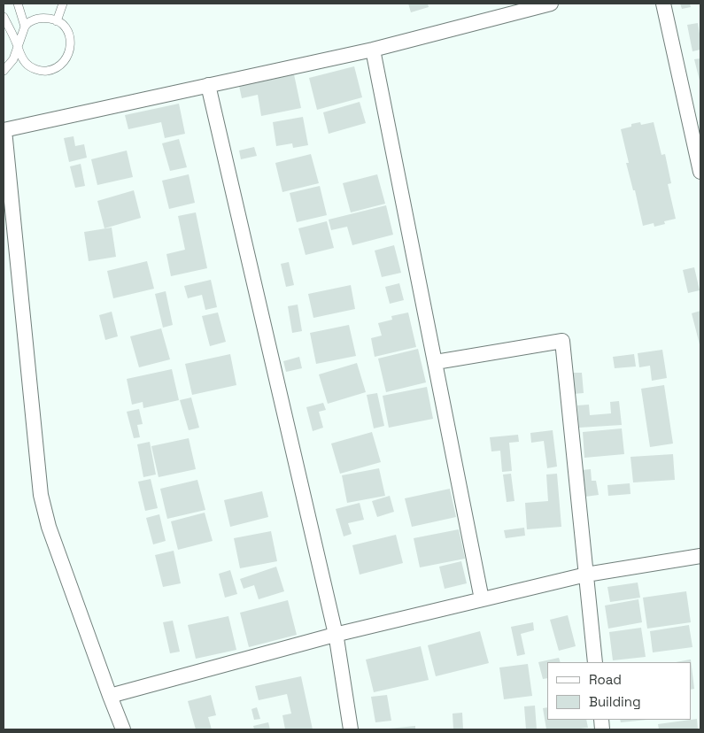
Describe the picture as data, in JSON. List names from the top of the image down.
{
  "legend": ["Road", "Building"]
}
